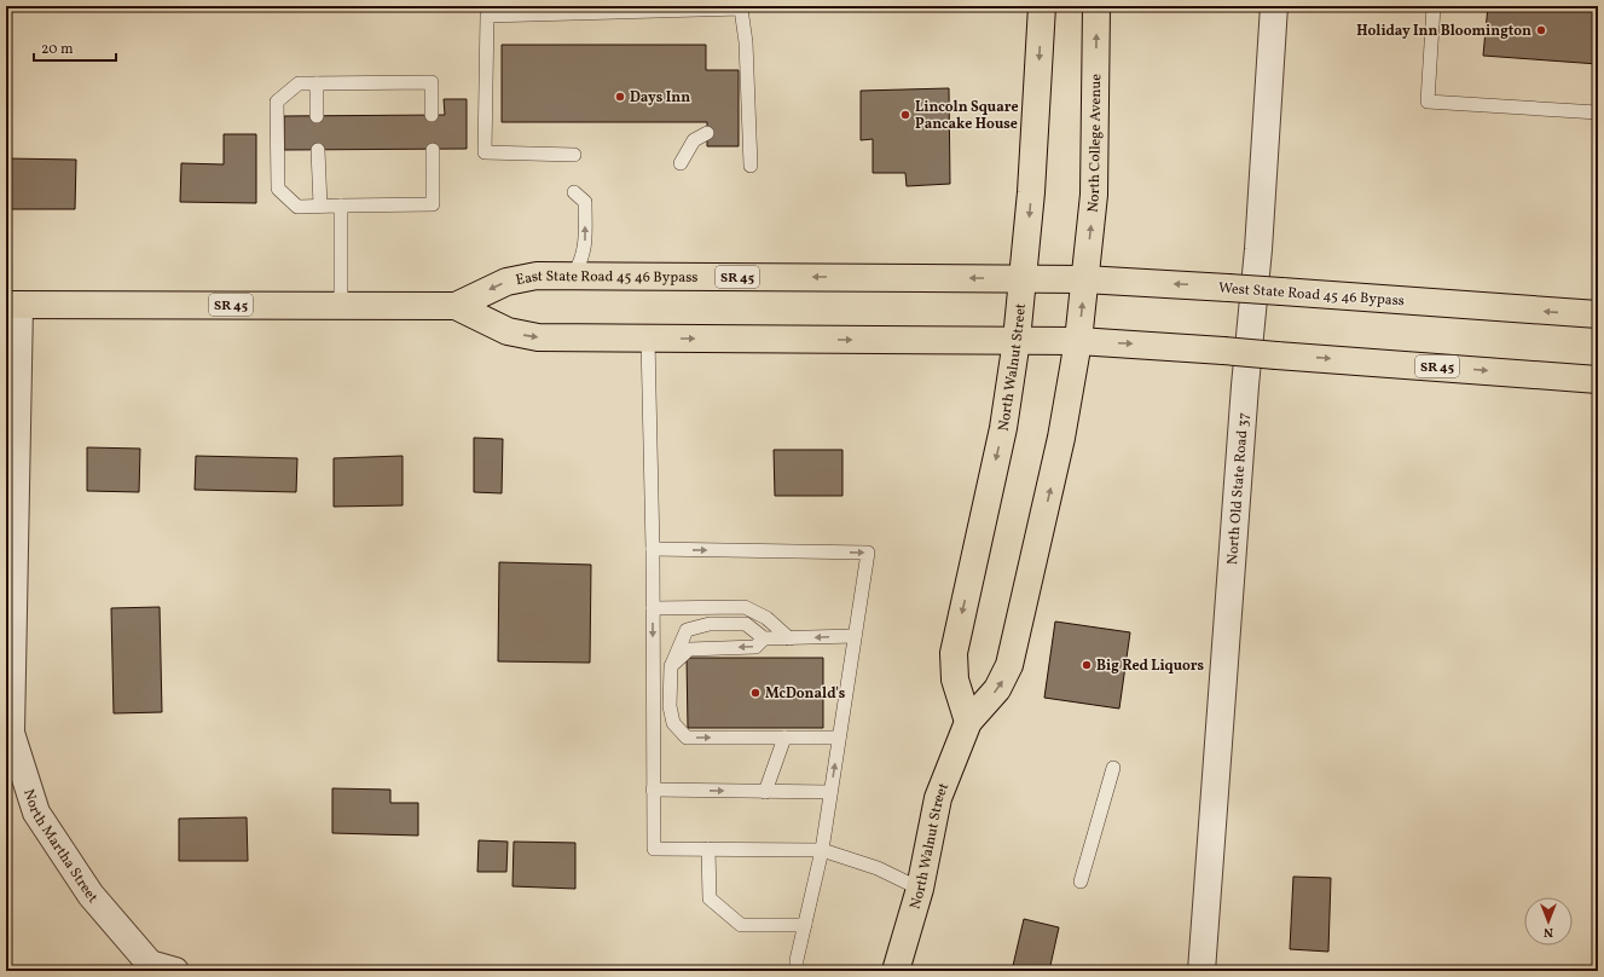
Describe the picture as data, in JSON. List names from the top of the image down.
{
  "streets": {
    "main road": [
      "North College Avenue",
      "SR 45",
      "East State Road 45 46 Bypass",
      "West State Road 45 46 Bypass",
      "North Walnut Street"
    ],
    "street": ["North Old State Road 37", "North Martha Street"]
  },
  "crossings": [
    ["North College Avenue", "West State Road 45 46 Bypass"],
    ["North College Avenue", "North Walnut Street"],
    ["SR 45", "East State Road 45 46 Bypass"],
    ["SR 45", "North Walnut Street"],
    ["East State Road 45 46 Bypass", "West State Road 45 46 Bypass"],
    ["East State Road 45 46 Bypass", "North Walnut Street"],
    ["East State Road 45 46 Bypass", "North Martha Street"],
    ["West State Road 45 46 Bypass", "North Walnut Street"]
  ],
  "one_way": ["North College Avenue"],
  "places": [
    "Holiday Inn Bloomington",
    "Days Inn",
    "Lincoln Square Pancake House",
    "Big Red Liquors",
    "McDonald's"
  ],
  "scale_bar": "20 m",
  "north": "bottom"
}
